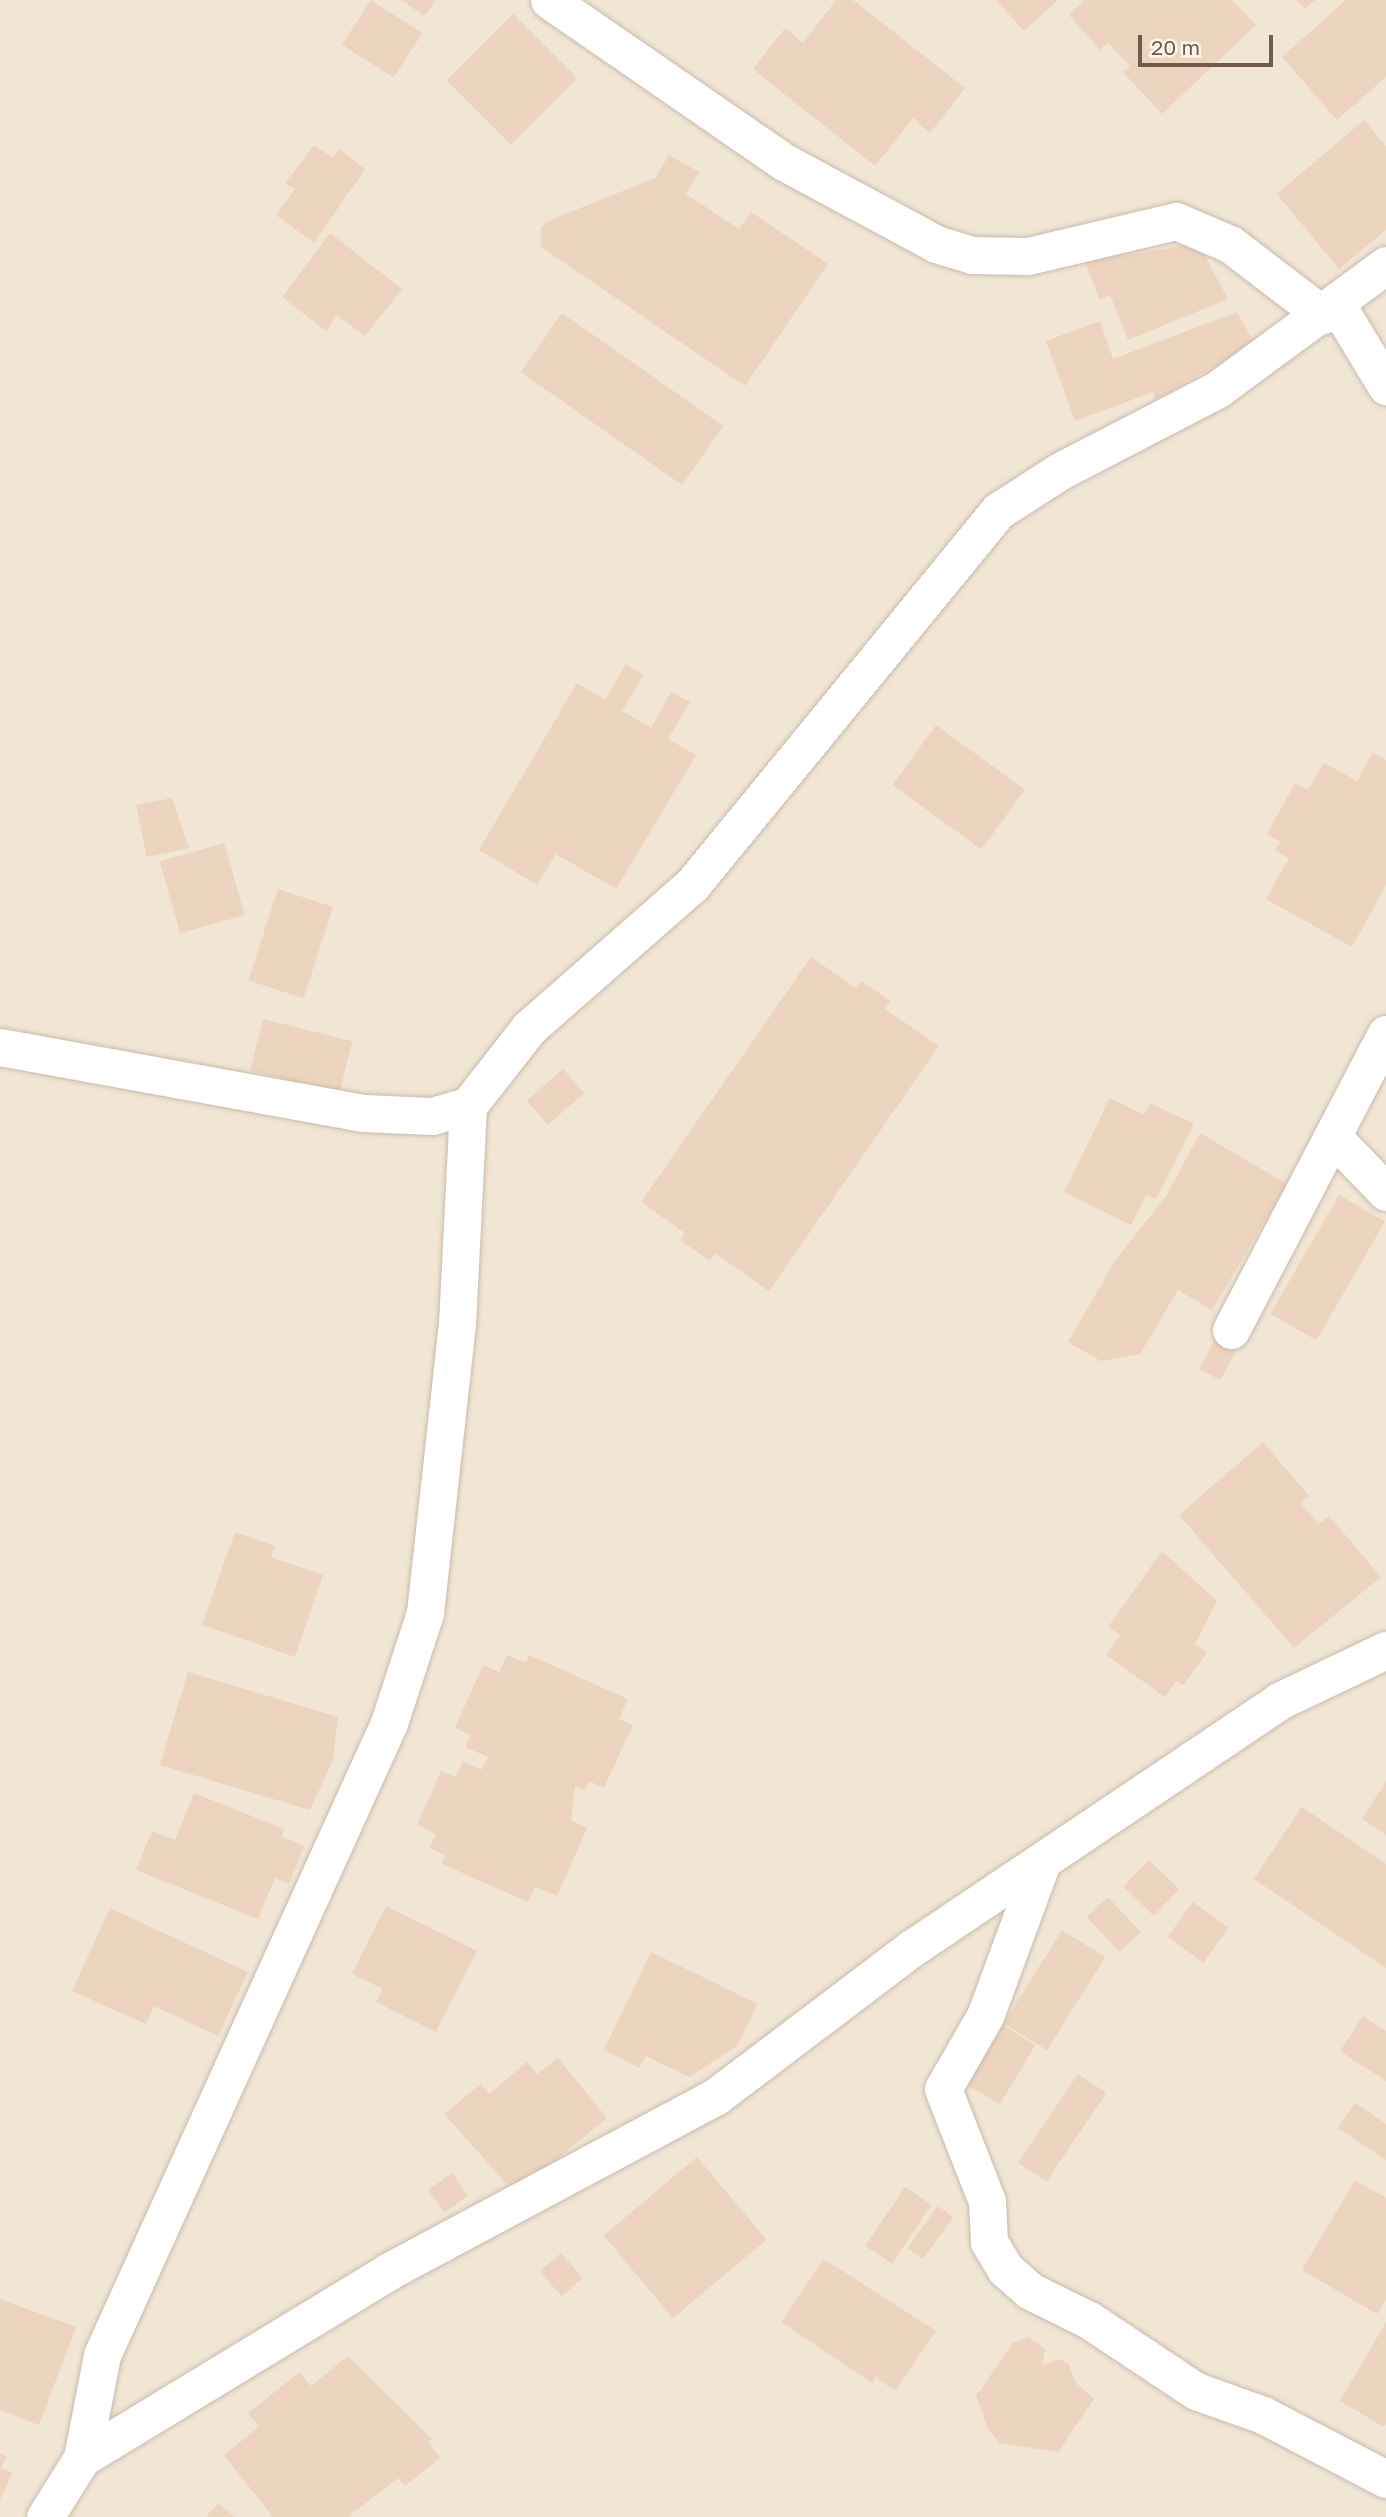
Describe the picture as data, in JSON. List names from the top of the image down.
{
  "scale_bar": "20 m"
}
